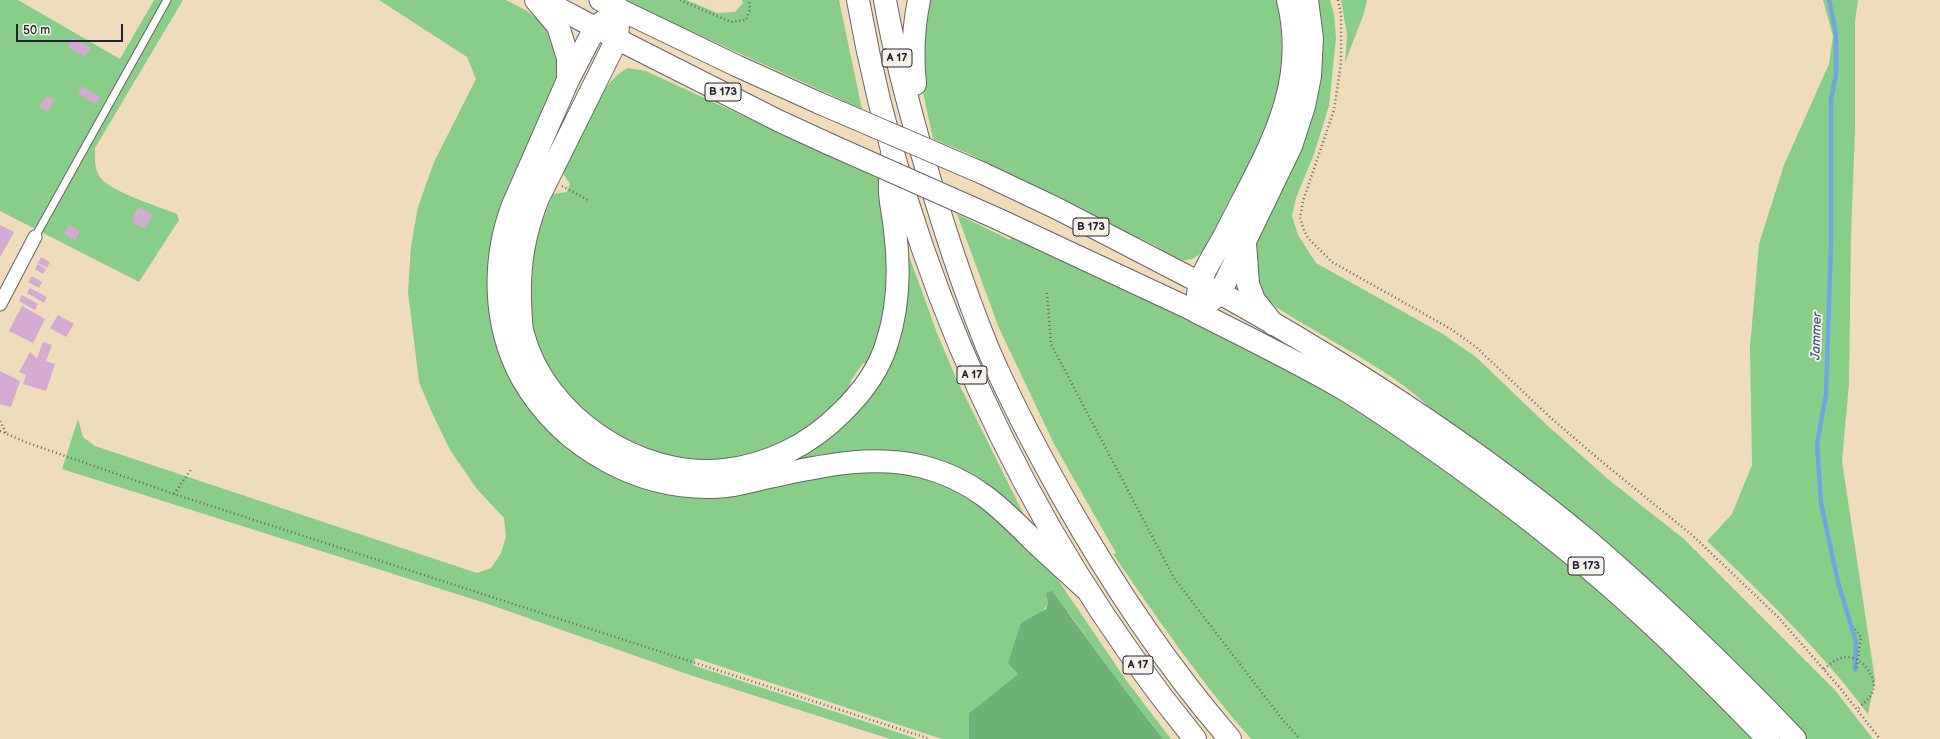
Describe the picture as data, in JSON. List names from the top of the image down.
{
  "streets": {
    "highway": ["A 17", "B 173"]
  },
  "water": ["Jammer"],
  "scale_bar": "50 m"
}
